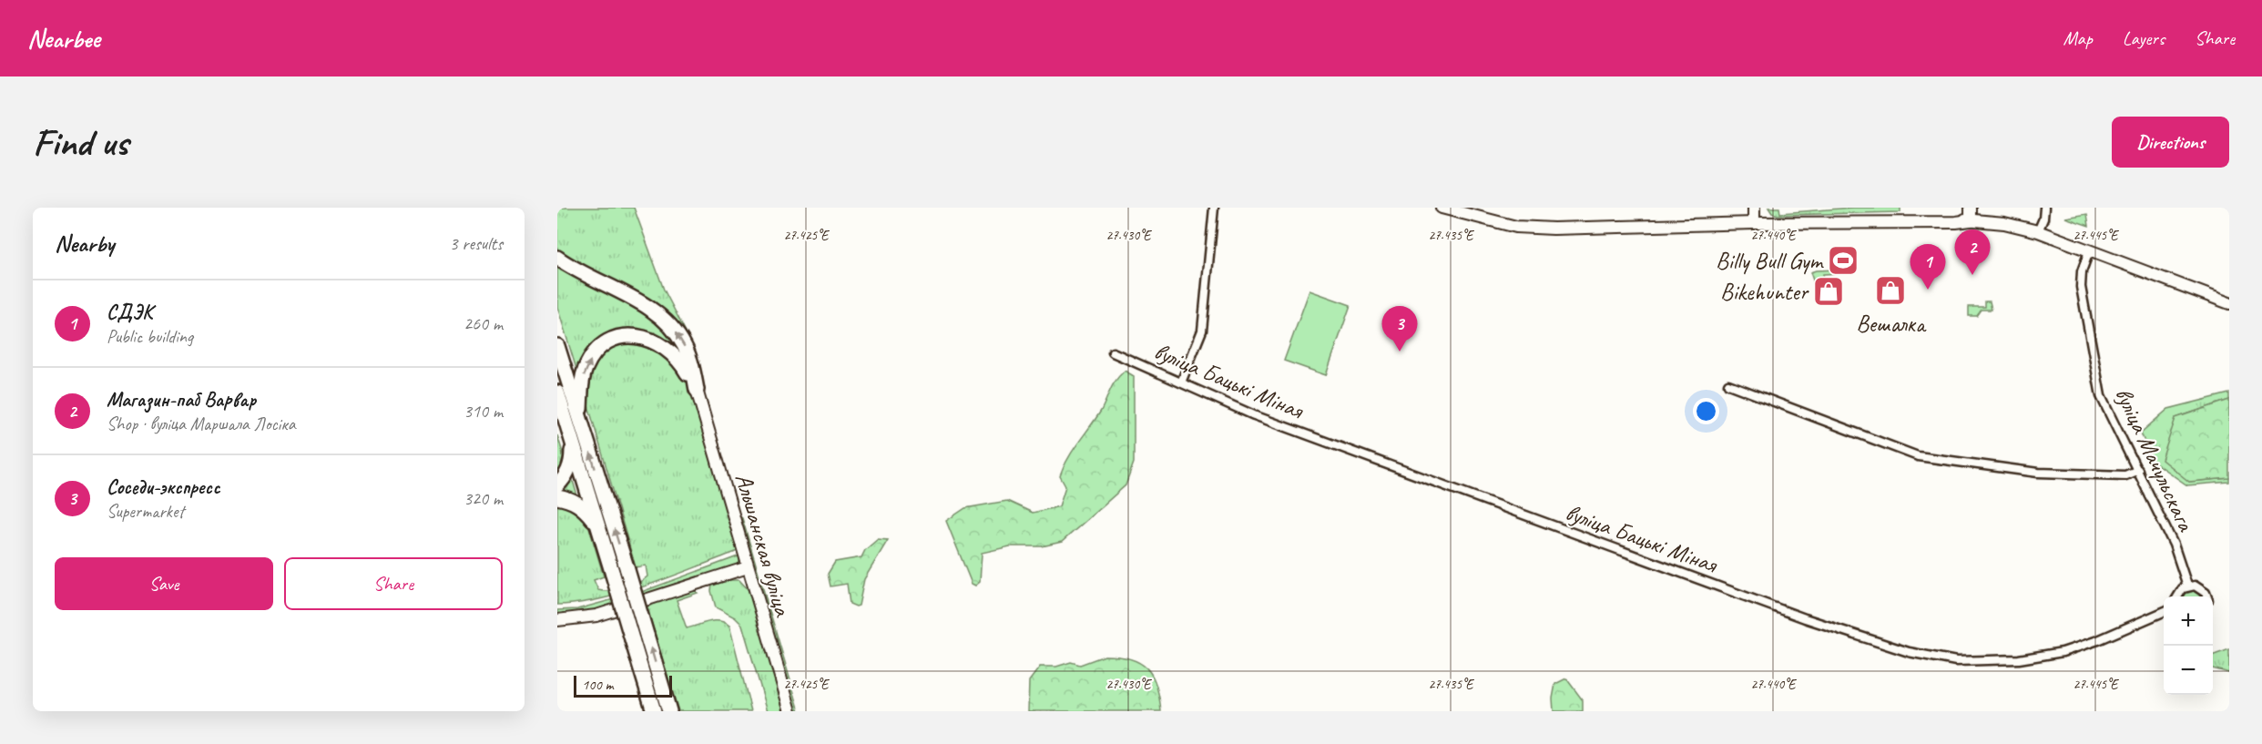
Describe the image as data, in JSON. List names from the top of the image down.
{
  "streets": {
    "main road": ["Альшанская вуліца"],
    "street": ["вуліца Бацькі Міная", "вуліца Мачульскага"]
  },
  "places": {
    "sports": ["Billy Bull Gym"],
    "shop": ["Вешалка", "Bikehunter"]
  },
  "scale_bar": "100 m",
  "page": {
    "header": "Nearbee",
    "nav": ["Map", "Layers", "Share"],
    "buttons": [
      "Directions",
      ["Save", "Share"]
    ],
    "title": "Find us",
    "heading": ["Nearby", "3 results"],
    "pins": ["2", "1", "3"],
    "list": [
      {
        "mark": "1",
        "name": "СДЭК",
        "note": "Public building",
        "value": "260 m"
      },
      {
        "mark": "2",
        "name": "Магазин-паб Варвар",
        "note": "Shop · вуліца Маршала Лосіка",
        "value": "310 m"
      },
      {
        "mark": "3",
        "name": "Соседи-экспресс",
        "note": "Supermarket",
        "value": "320 m"
      }
    ],
    "map_buttons": ["+", "−"],
    "scale": "100 m"
  },
  "coordinates": [
    "27.425°E",
    "27.430°E",
    "27.435°E",
    "27.440°E",
    "27.445°E"
  ]
}
